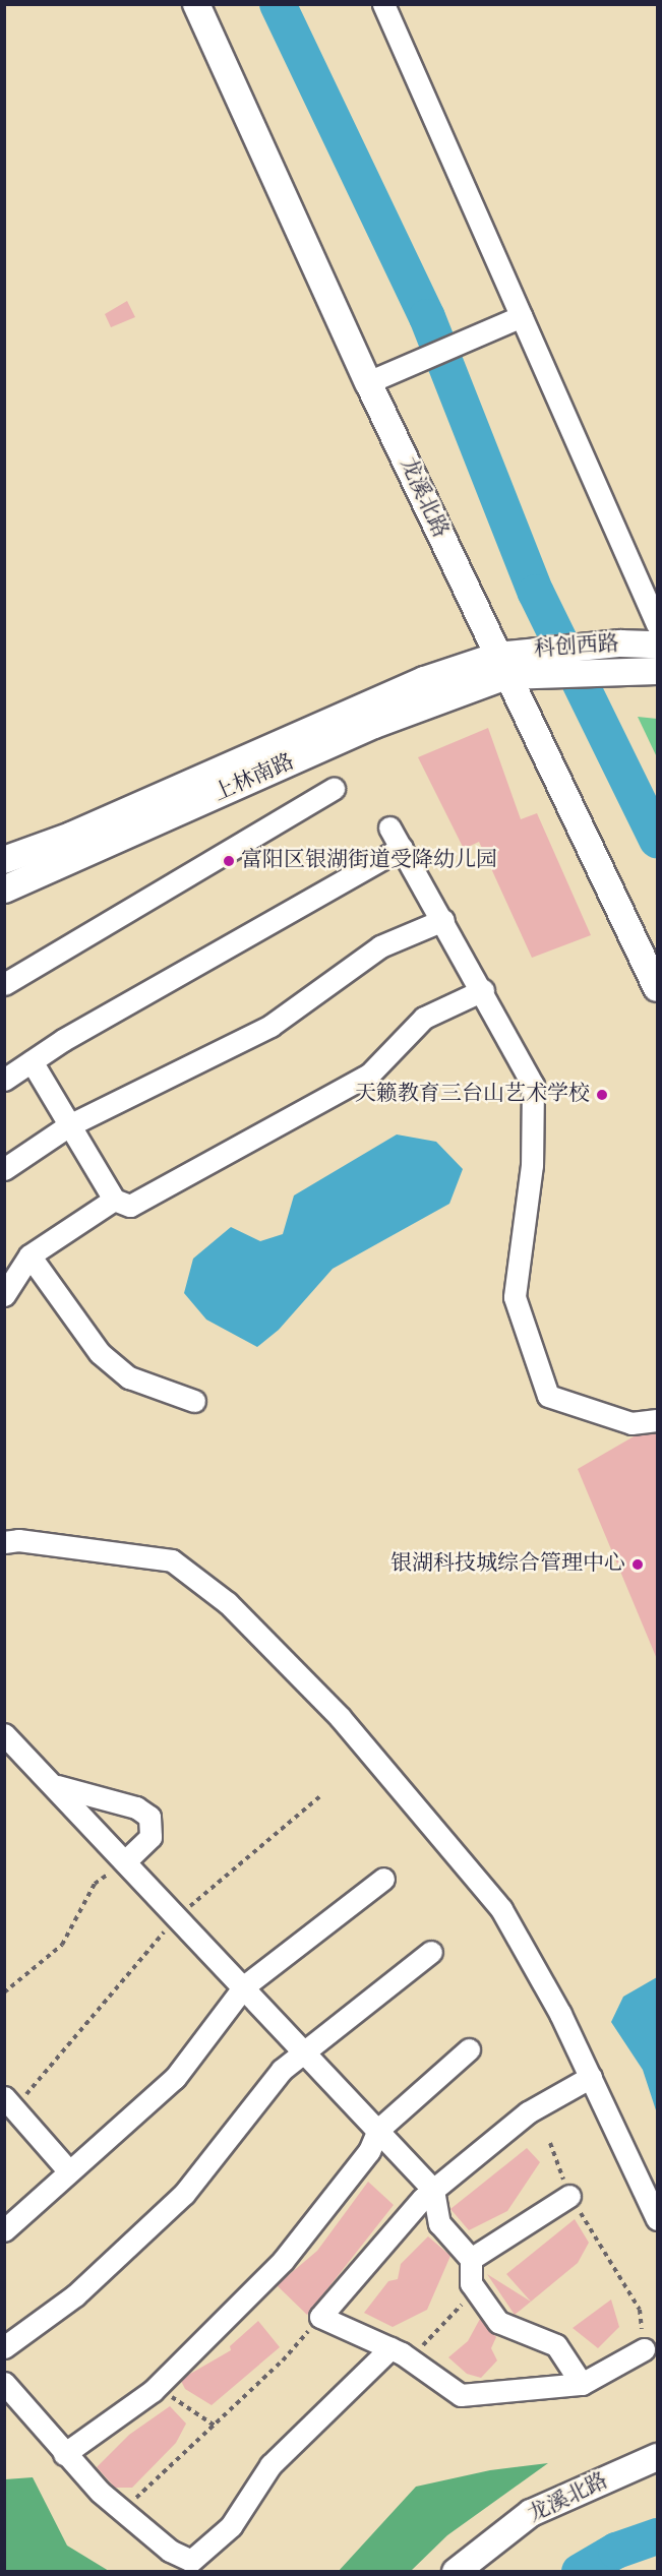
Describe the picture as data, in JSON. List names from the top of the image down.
{
  "streets": {
    "street": ["龙溪北路", "科创西路", "上林南路"]
  },
  "crossings": [
    ["龙溪北路", "科创西路"],
    ["龙溪北路", "上林南路"],
    ["科创西路", "上林南路"]
  ],
  "places": ["富阳区银湖街道受降幼儿园", "天籁教育三台山艺术学校", "银湖科技城综合管理中心"]
}
